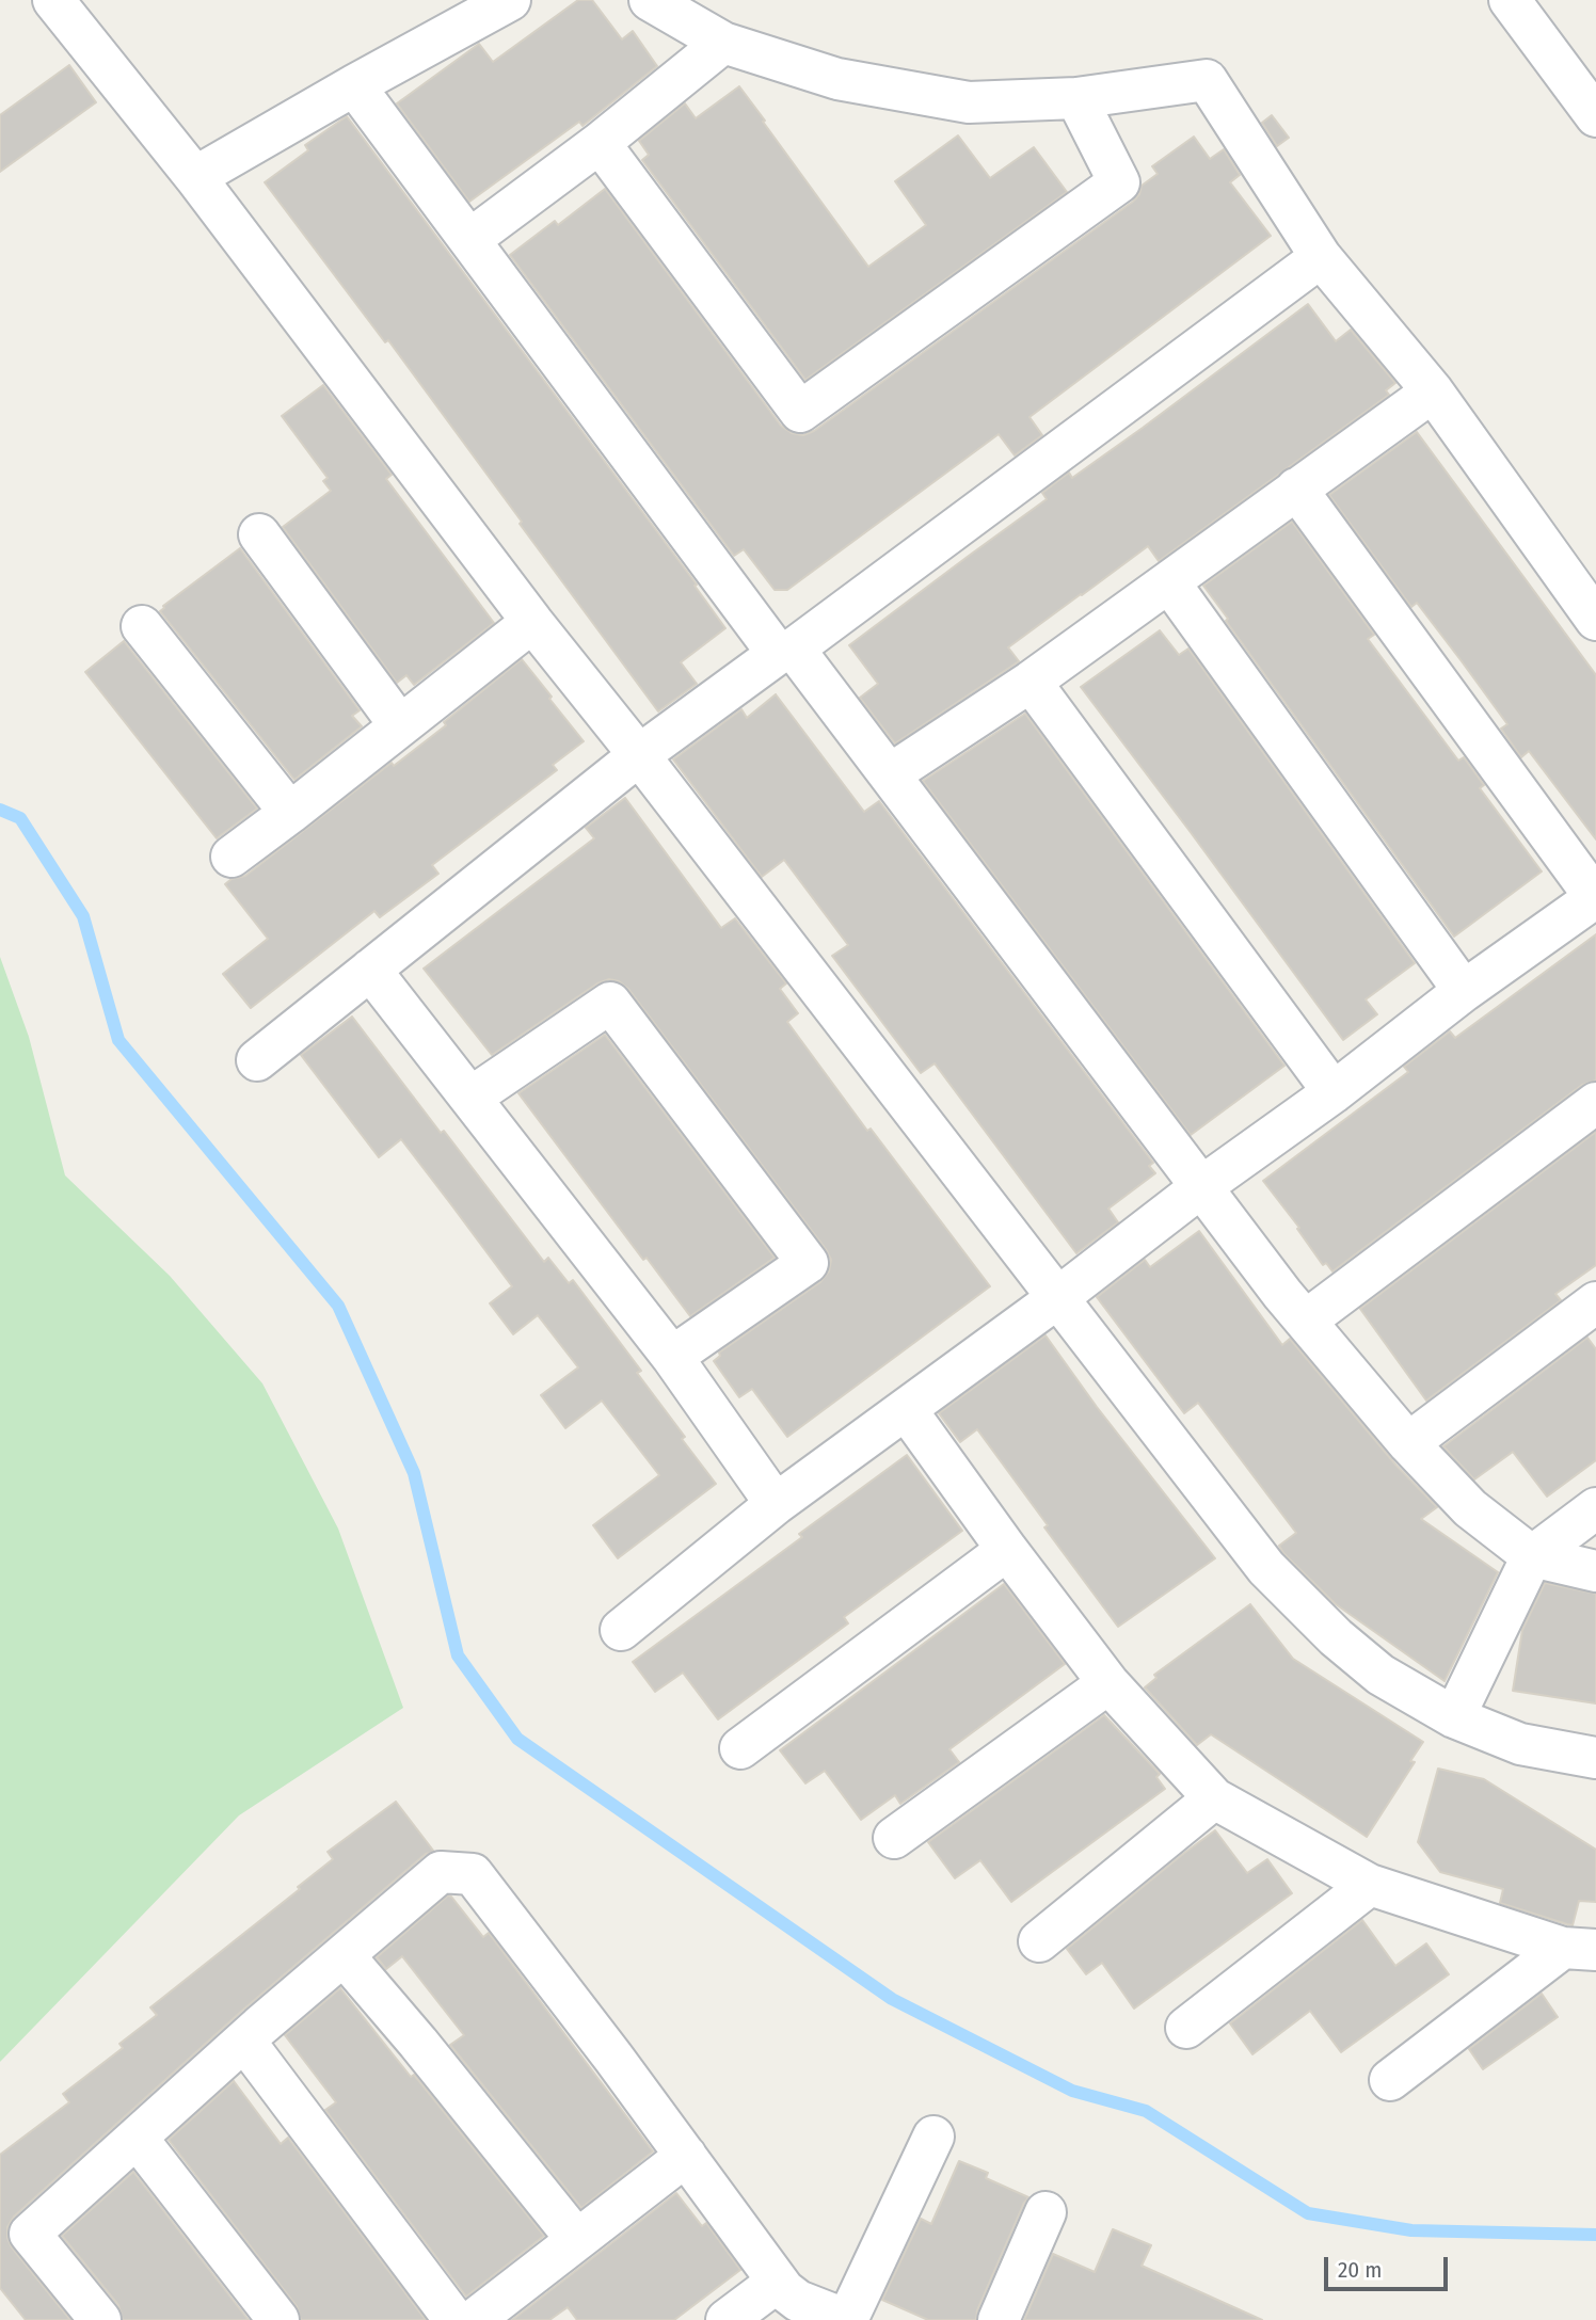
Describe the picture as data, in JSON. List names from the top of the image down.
{
  "scale_bar": "20 m"
}
